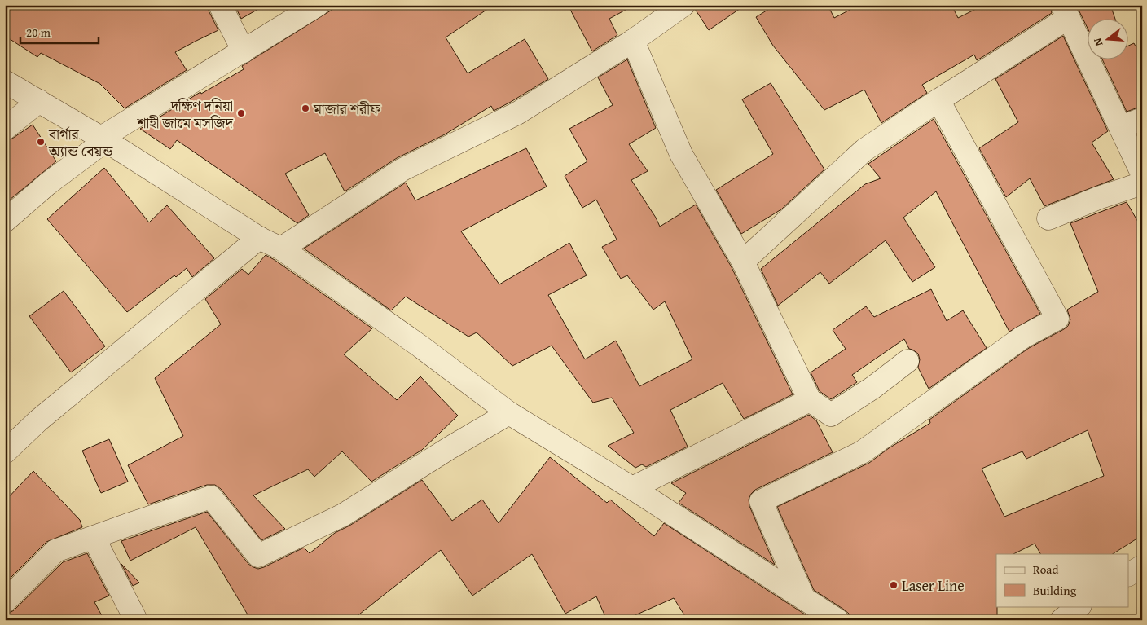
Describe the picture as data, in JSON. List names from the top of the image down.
{
  "places": [
    "মাজার শরীফ",
    "দক্ষিণ দনিয়া শাহী জামে মসজিদ",
    "বার্গার অ্যান্ড বেয়ন্ড",
    "Laser Line"
  ],
  "legend": ["Road", "Building"],
  "scale_bar": "20 m",
  "north": "left"
}
